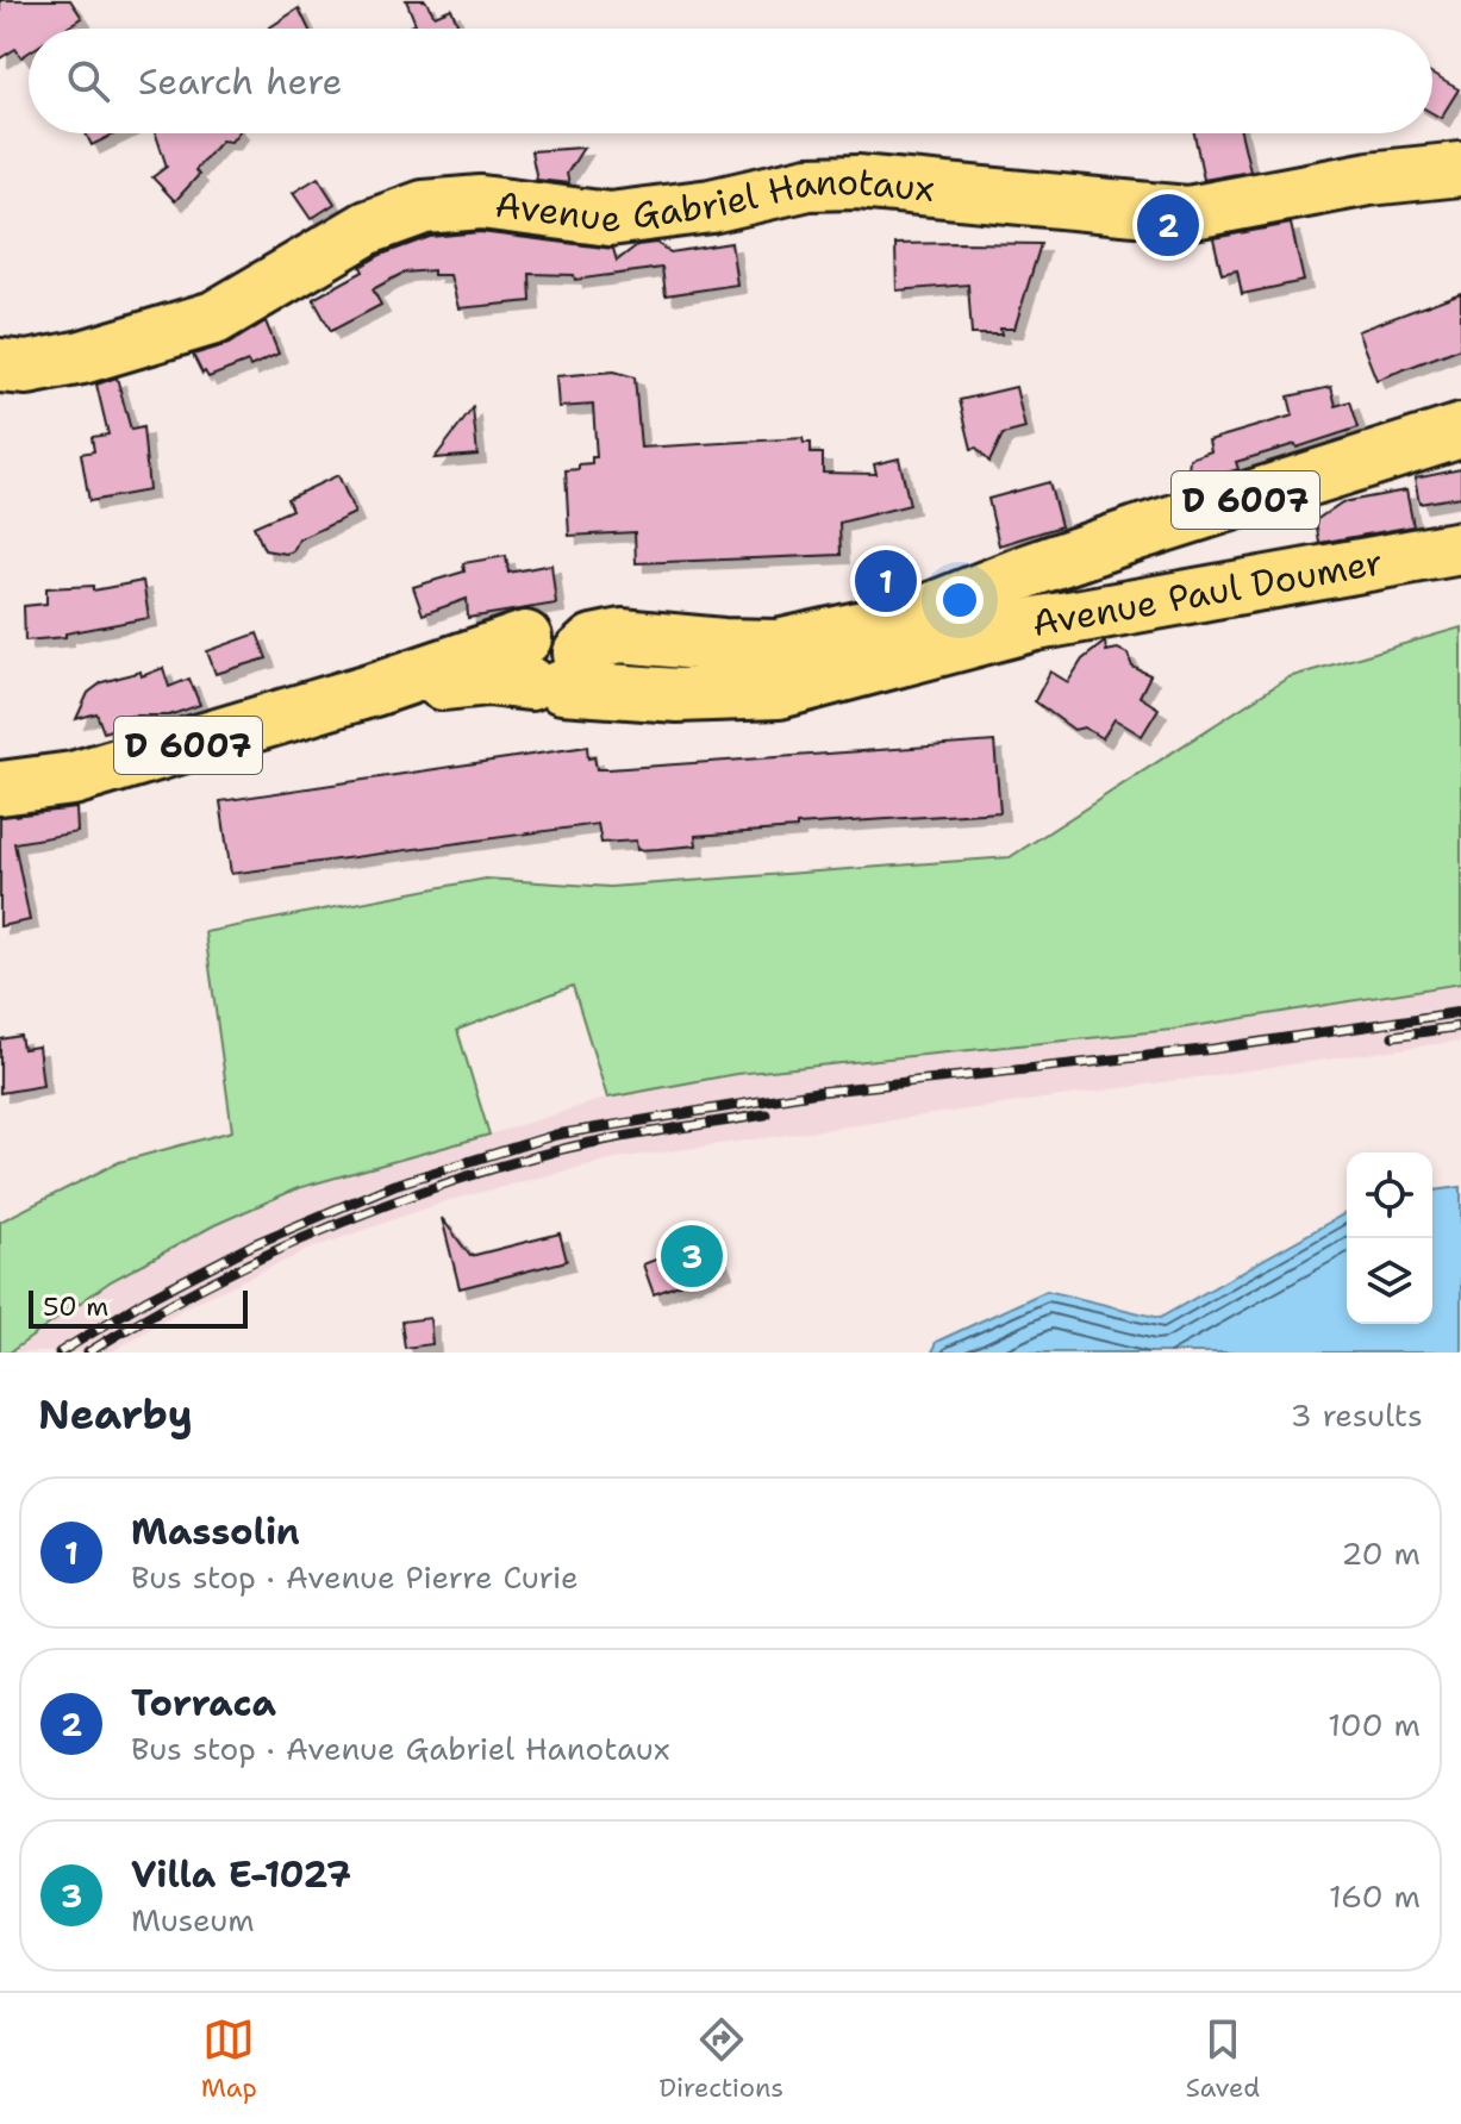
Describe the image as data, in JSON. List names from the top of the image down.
{
  "streets": {
    "main road": ["Avenue Gabriel Hanotaux", "D 6007", "Avenue Paul Doumer"]
  },
  "crossings": [
    ["D 6007", "Avenue Paul Doumer"]
  ],
  "scale_bar": "50 m",
  "page": {
    "search": "Search here",
    "pins": ["2", "1", "3"],
    "scale": "50 m",
    "heading": ["Nearby", "3 results"],
    "list": [
      {
        "mark": "1",
        "name": "Massolin",
        "note": "Bus stop · Avenue Pierre Curie",
        "value": "20 m"
      },
      {
        "mark": "2",
        "name": "Torraca",
        "note": "Bus stop · Avenue Gabriel Hanotaux",
        "value": "100 m"
      },
      {
        "mark": "3",
        "name": "Villa E-1027",
        "note": "Museum",
        "value": "160 m"
      }
    ],
    "nav": ["Map", "Directions", "Saved"]
  }
}
